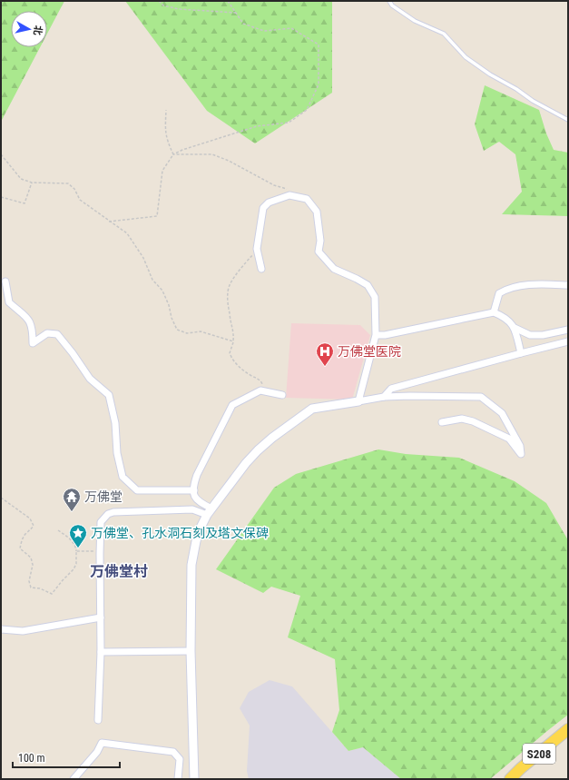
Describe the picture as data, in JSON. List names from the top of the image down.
{
  "streets": {
    "main road": ["S208"]
  },
  "districts": ["万佛堂村"],
  "places": {
    "hospital": ["万佛堂医院"],
    "temple": ["万佛堂"],
    "place": ["万佛堂、孔水洞石刻及塔文保碑"]
  },
  "scale_bar": "100 m",
  "north": "right"
}
